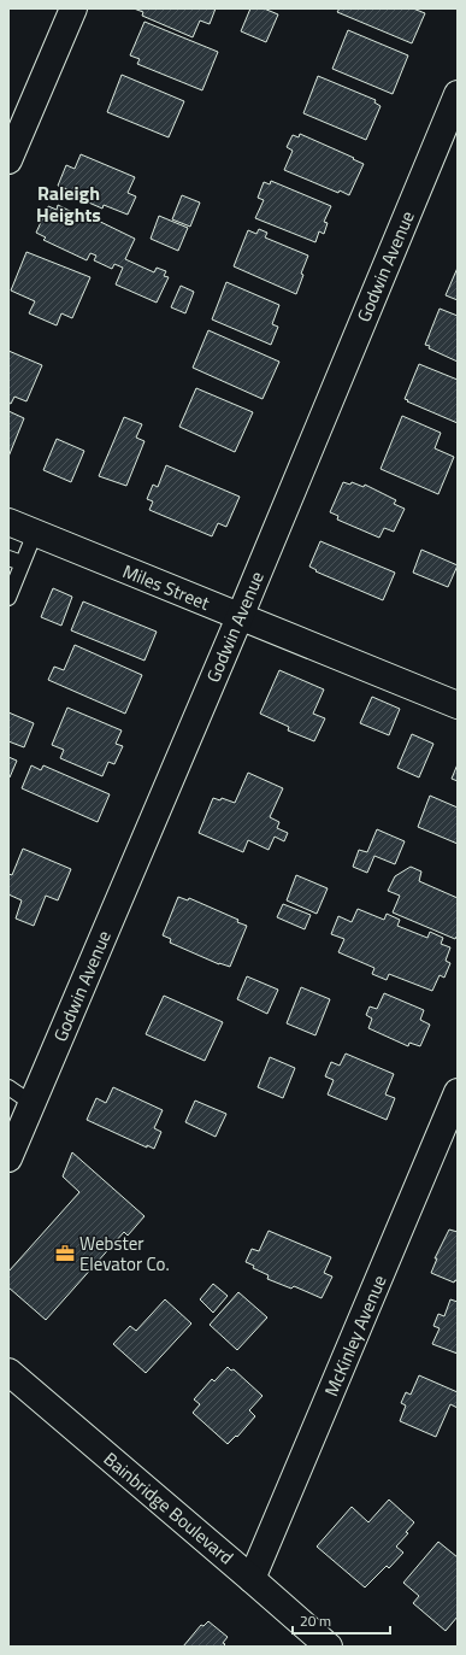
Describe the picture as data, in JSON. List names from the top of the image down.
{
  "streets": {
    "street": [
      "Godwin Avenue",
      "Miles Street",
      "McKinley Avenue",
      "Bainbridge Boulevard"
    ]
  },
  "crossings": [
    ["Godwin Avenue", "Miles Street"],
    ["McKinley Avenue", "Bainbridge Boulevard"]
  ],
  "districts": ["Raleigh Heights"],
  "places": {
    "office": ["Webster Elevator Co."]
  },
  "scale_bar": "20 m"
}
